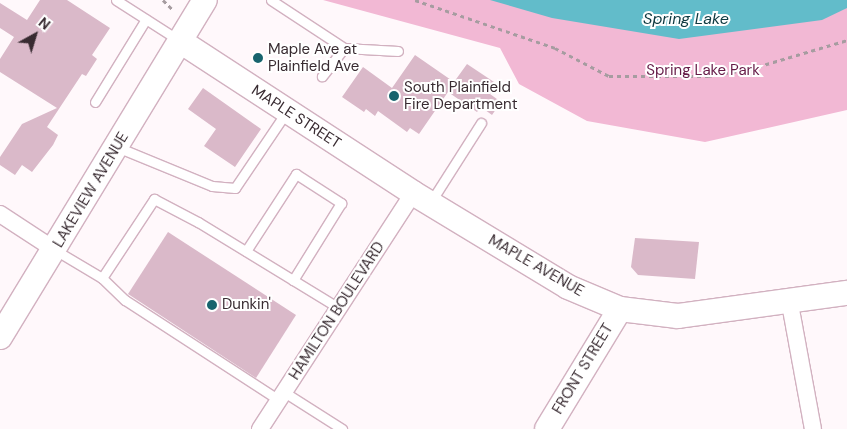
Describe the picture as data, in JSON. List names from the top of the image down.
{
  "streets": {
    "main road": [
      "MAPLE STREET",
      "LAKEVIEW AVENUE",
      "MAPLE AVENUE",
      "FRONT STREET"
    ],
    "street": ["HAMILTON BOULEVARD"]
  },
  "crossings": [
    ["MAPLE STREET", "LAKEVIEW AVENUE"],
    ["MAPLE STREET", "MAPLE AVENUE"],
    ["MAPLE STREET", "HAMILTON BOULEVARD"],
    ["MAPLE AVENUE", "HAMILTON BOULEVARD"],
    ["MAPLE AVENUE", "FRONT STREET"]
  ],
  "water": ["Spring Lake"],
  "parks": ["Spring Lake Park"],
  "places": ["Maple Ave at Plainfield Ave", "South Plainfield Fire Department", "Dunkin'"],
  "north": "top right"
}
